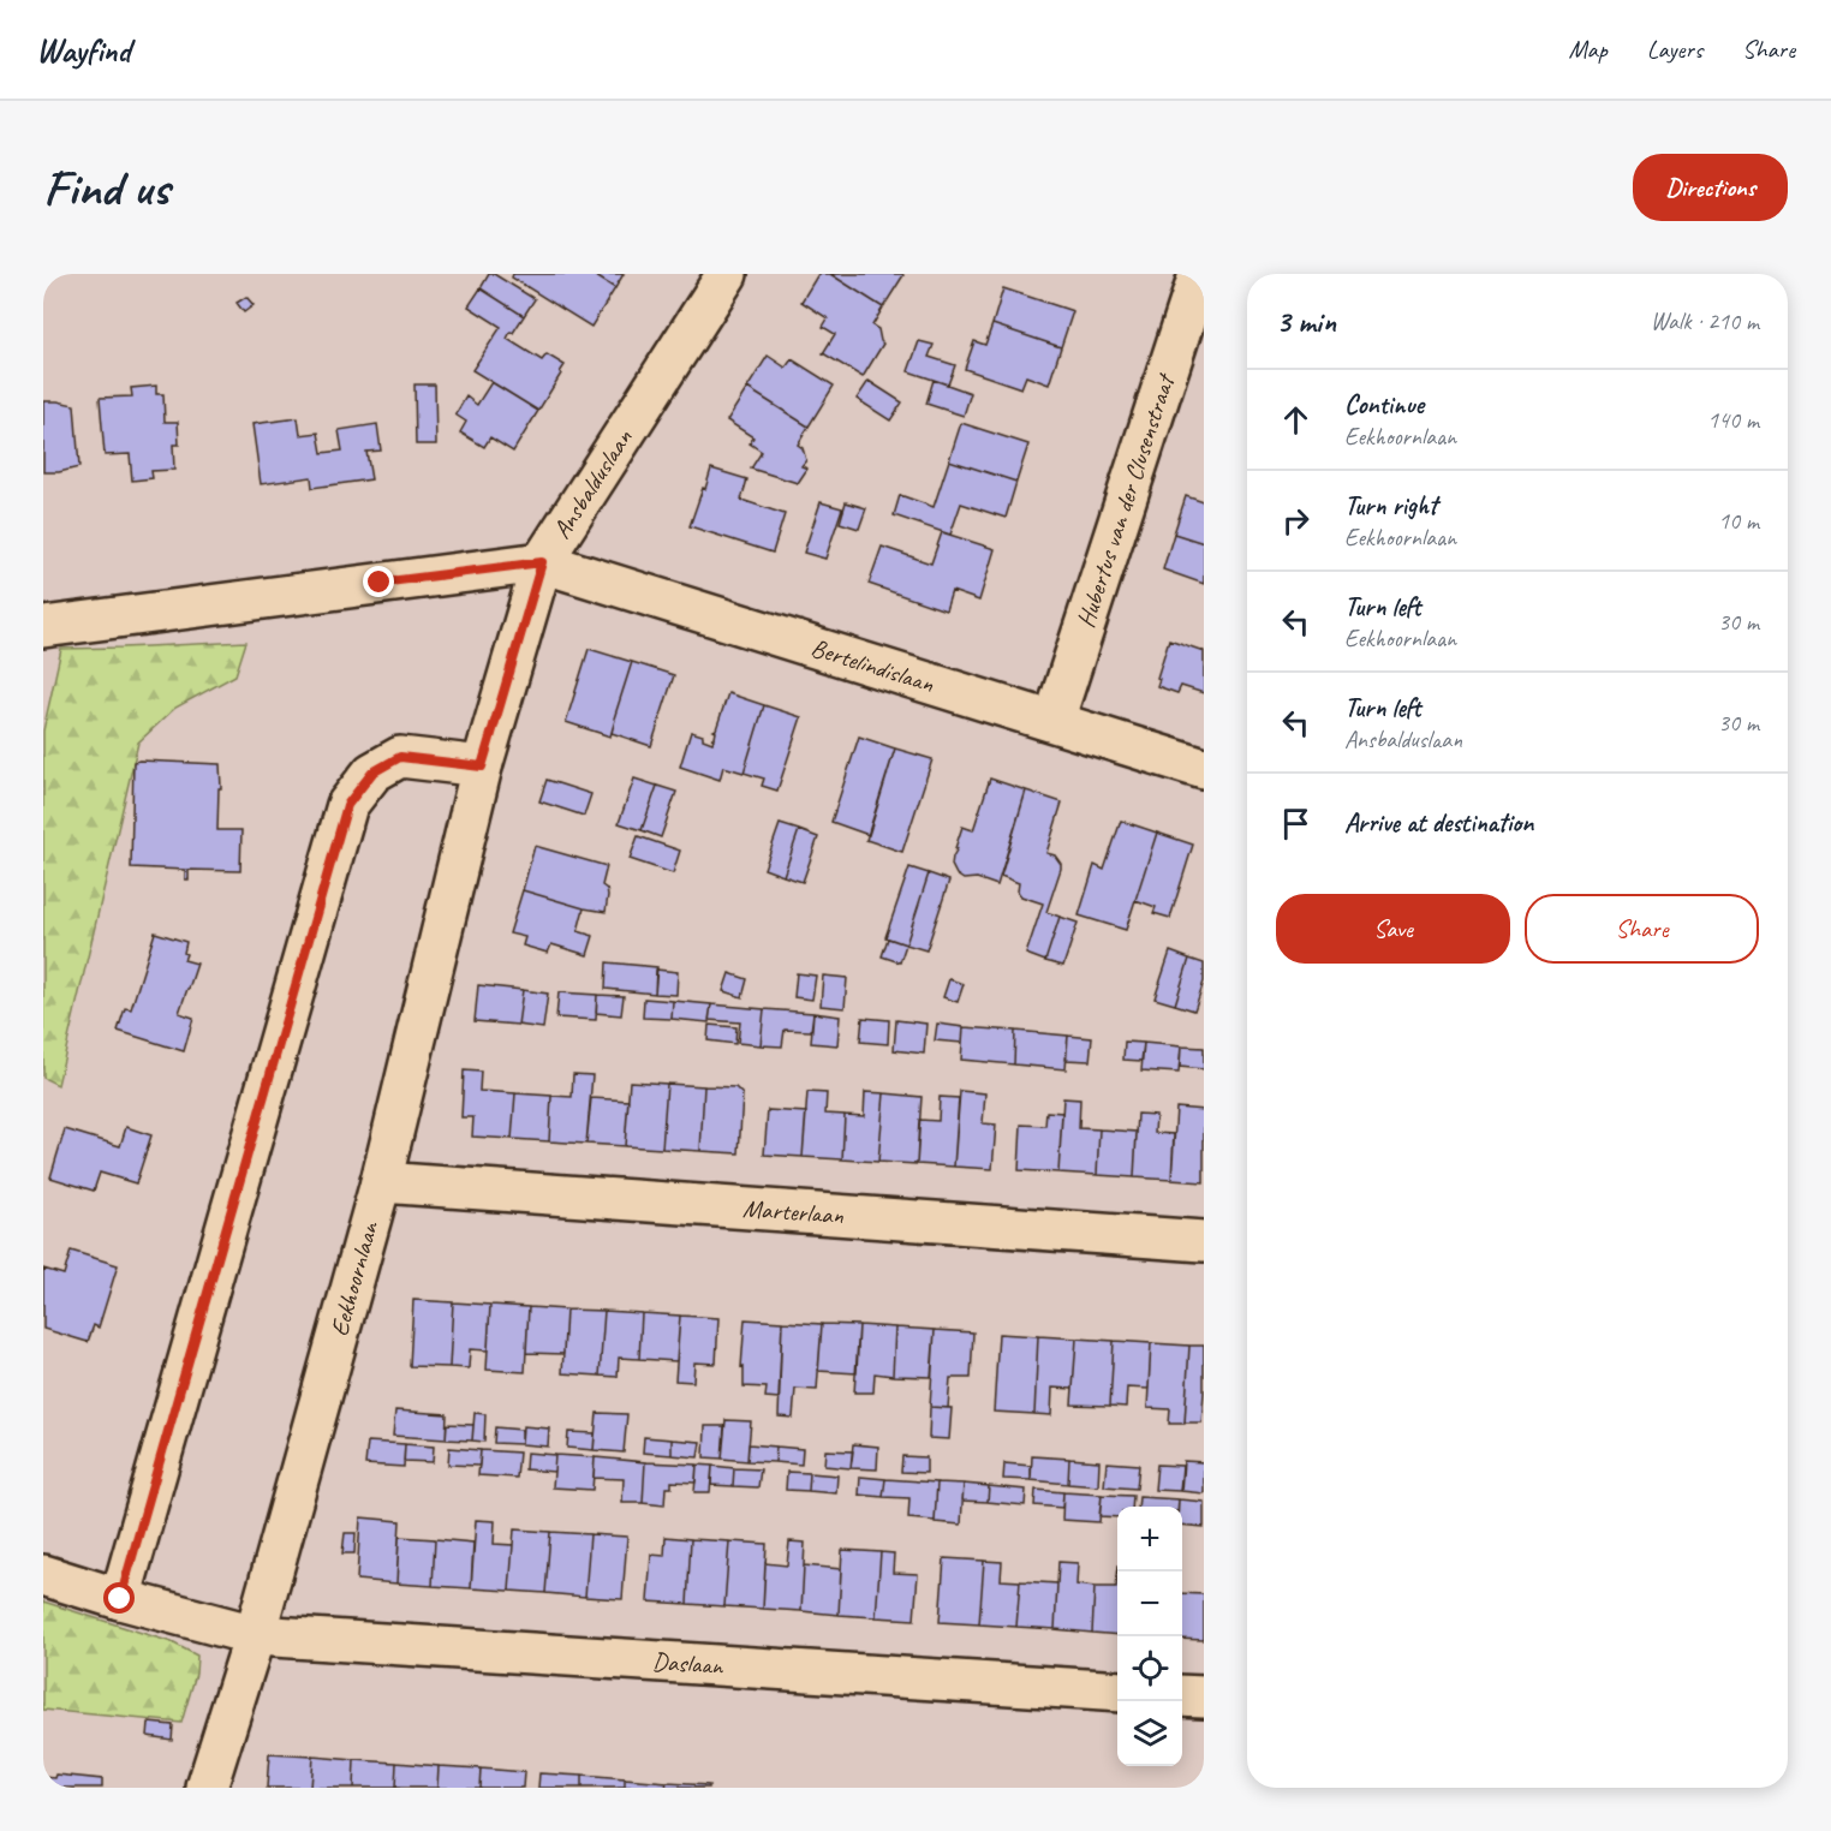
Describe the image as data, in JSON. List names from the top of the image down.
{
  "streets": {
    "street": [
      "Ansbalduslaan",
      "Hubertus van der Clusenstraat",
      "Bertelindislaan",
      "Marterlaan",
      "Eekhoornlaan",
      "Daslaan"
    ]
  },
  "crossings": [
    ["Ansbalduslaan", "Bertelindislaan"],
    ["Ansbalduslaan", "Eekhoornlaan"],
    ["Hubertus van der Clusenstraat", "Bertelindislaan"],
    ["Bertelindislaan", "Eekhoornlaan"],
    ["Marterlaan", "Eekhoornlaan"],
    ["Eekhoornlaan", "Daslaan"]
  ],
  "page": {
    "header": "Wayfind",
    "nav": ["Map", "Layers", "Share"],
    "buttons": [
      "Directions",
      ["Save", "Share"]
    ],
    "title": "Find us",
    "heading": ["3 min", "Walk · 210 m"],
    "list": [
      ["Continue", "Eekhoornlaan", "140 m"],
      ["Turn right", "Eekhoornlaan", "10 m"],
      ["Turn left", "Eekhoornlaan", "30 m"],
      ["Turn left", "Ansbalduslaan", "30 m"],
      "Arrive at destination"
    ],
    "map_buttons": ["+", "−"]
  }
}
